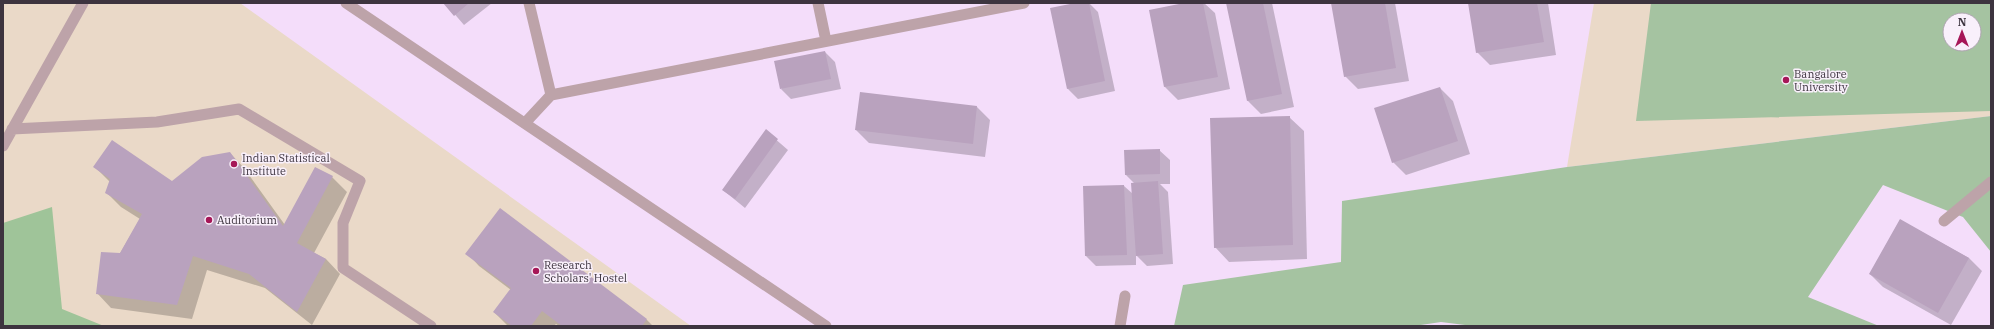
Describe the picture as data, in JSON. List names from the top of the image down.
{
  "places": [
    "Bangalore University",
    "Indian Statistical Institute",
    "Auditorium",
    "Research Scholars' Hostel"
  ],
  "north": "top"
}
